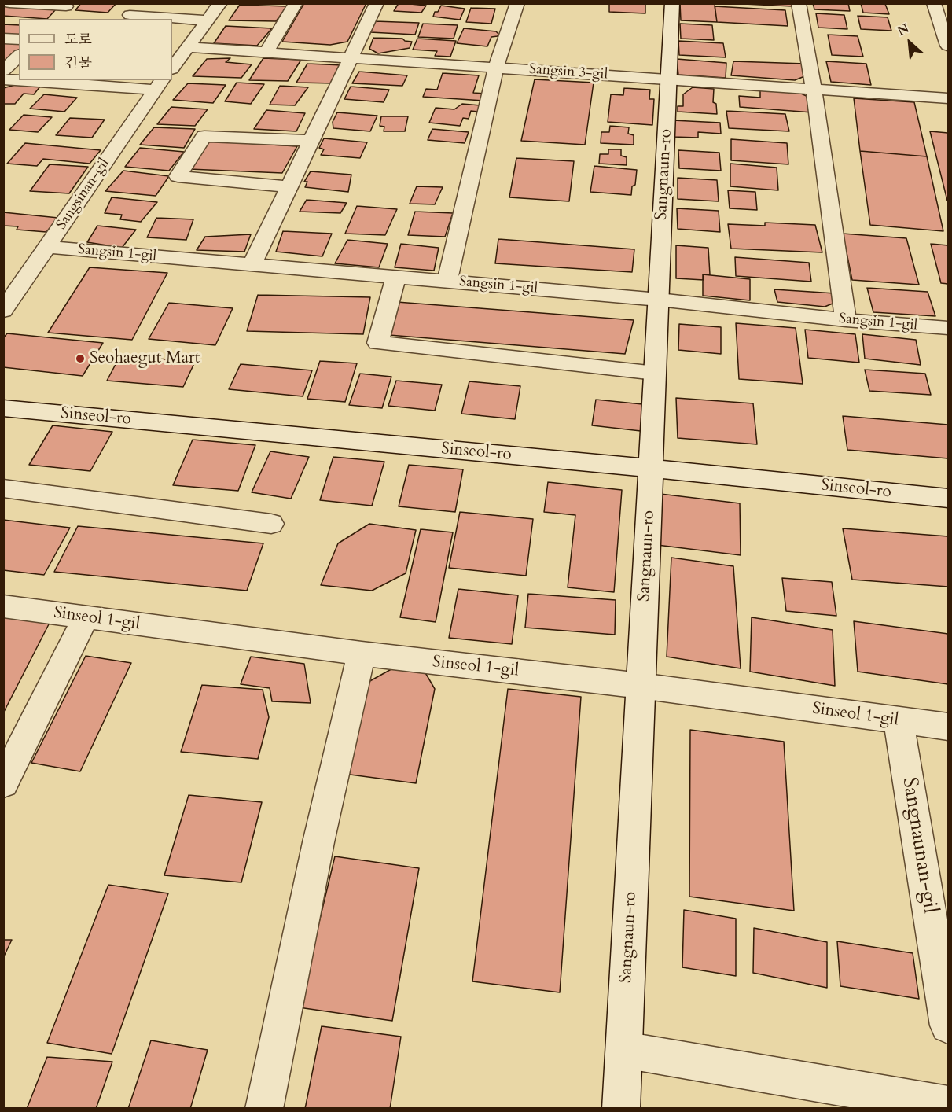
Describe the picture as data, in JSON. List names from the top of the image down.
{
  "streets": {
    "street": [
      "Sangsin 3-gil",
      "Sangnaun-ro",
      "Sangsinan-gil",
      "Sangsin 1-gil",
      "Sinseol-ro",
      "Sinseol 1-gil",
      "Sangnaunan-gil"
    ]
  },
  "crossings": [
    ["Sangsin 3-gil", "Sangnaun-ro"],
    ["Sangnaun-ro", "Sangsin 1-gil"],
    ["Sangnaun-ro", "Sinseol-ro"],
    ["Sangnaun-ro", "Sinseol 1-gil"],
    ["Sangsinan-gil", "Sangsin 1-gil"],
    ["Sinseol 1-gil", "Sangnaunan-gil"]
  ],
  "places": ["Seohaegut Mart"],
  "legend": ["도로", "건물"],
  "north": "top left"
}
